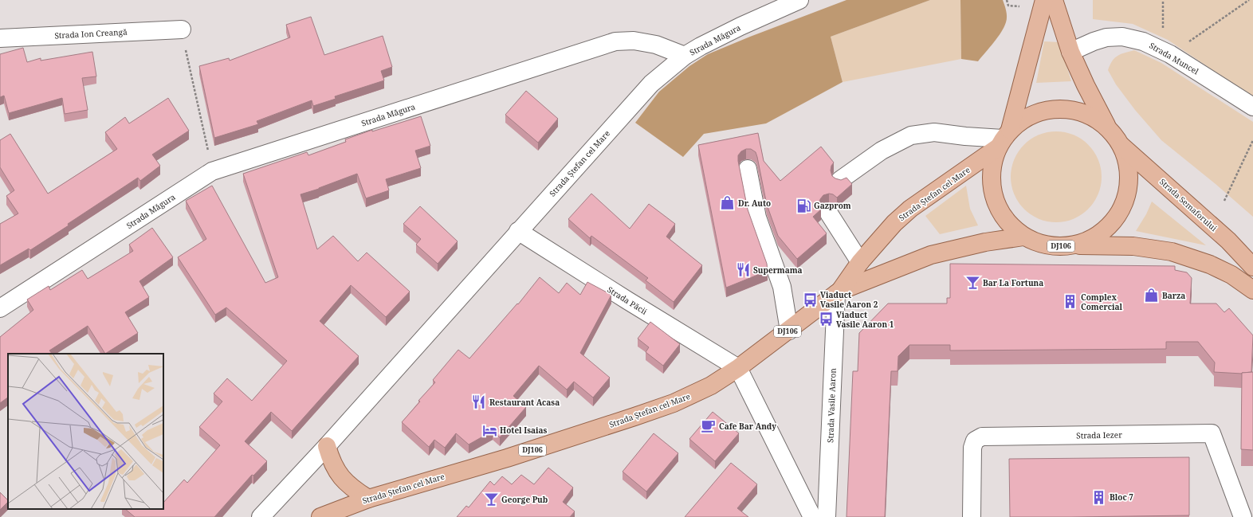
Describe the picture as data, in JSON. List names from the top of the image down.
{
  "streets": {
    "main road": ["Strada Ștefan cel Mare", "Strada Semaforului", "DJ106"],
    "street": [
      "Strada Ion Creangă",
      "Strada Măgura",
      "Strada Muncel",
      "Strada Păcii",
      "Strada Vasile Aaron",
      "Strada Iezer"
    ]
  },
  "crossings": [
    ["Strada Măgura", "Strada Ștefan cel Mare"],
    ["Strada Muncel", "DJ106"],
    ["Strada Ștefan cel Mare", "DJ106"],
    ["Strada Ștefan cel Mare", "Strada Păcii"],
    ["Strada Ștefan cel Mare", "Strada Vasile Aaron"],
    ["Strada Semaforului", "DJ106"],
    ["DJ106", "Strada Vasile Aaron"]
  ],
  "places": {
    "shop": ["Dr. Auto", "Barza"],
    "fuel station": ["Gazprom"],
    "restaurant": ["Supermama", "Restaurant Acasa"],
    "bar": ["Bar La Fortuna", "George Pub"],
    "bus stop": ["Viaduct Vasile Aaron 2", "Viaduct Vasile Aaron 1"],
    "building": ["Complex Comercial", "Bloc 7"],
    "cafe": ["Cafe Bar Andy"],
    "hotel": ["Hotel Isaias"]
  }
}
